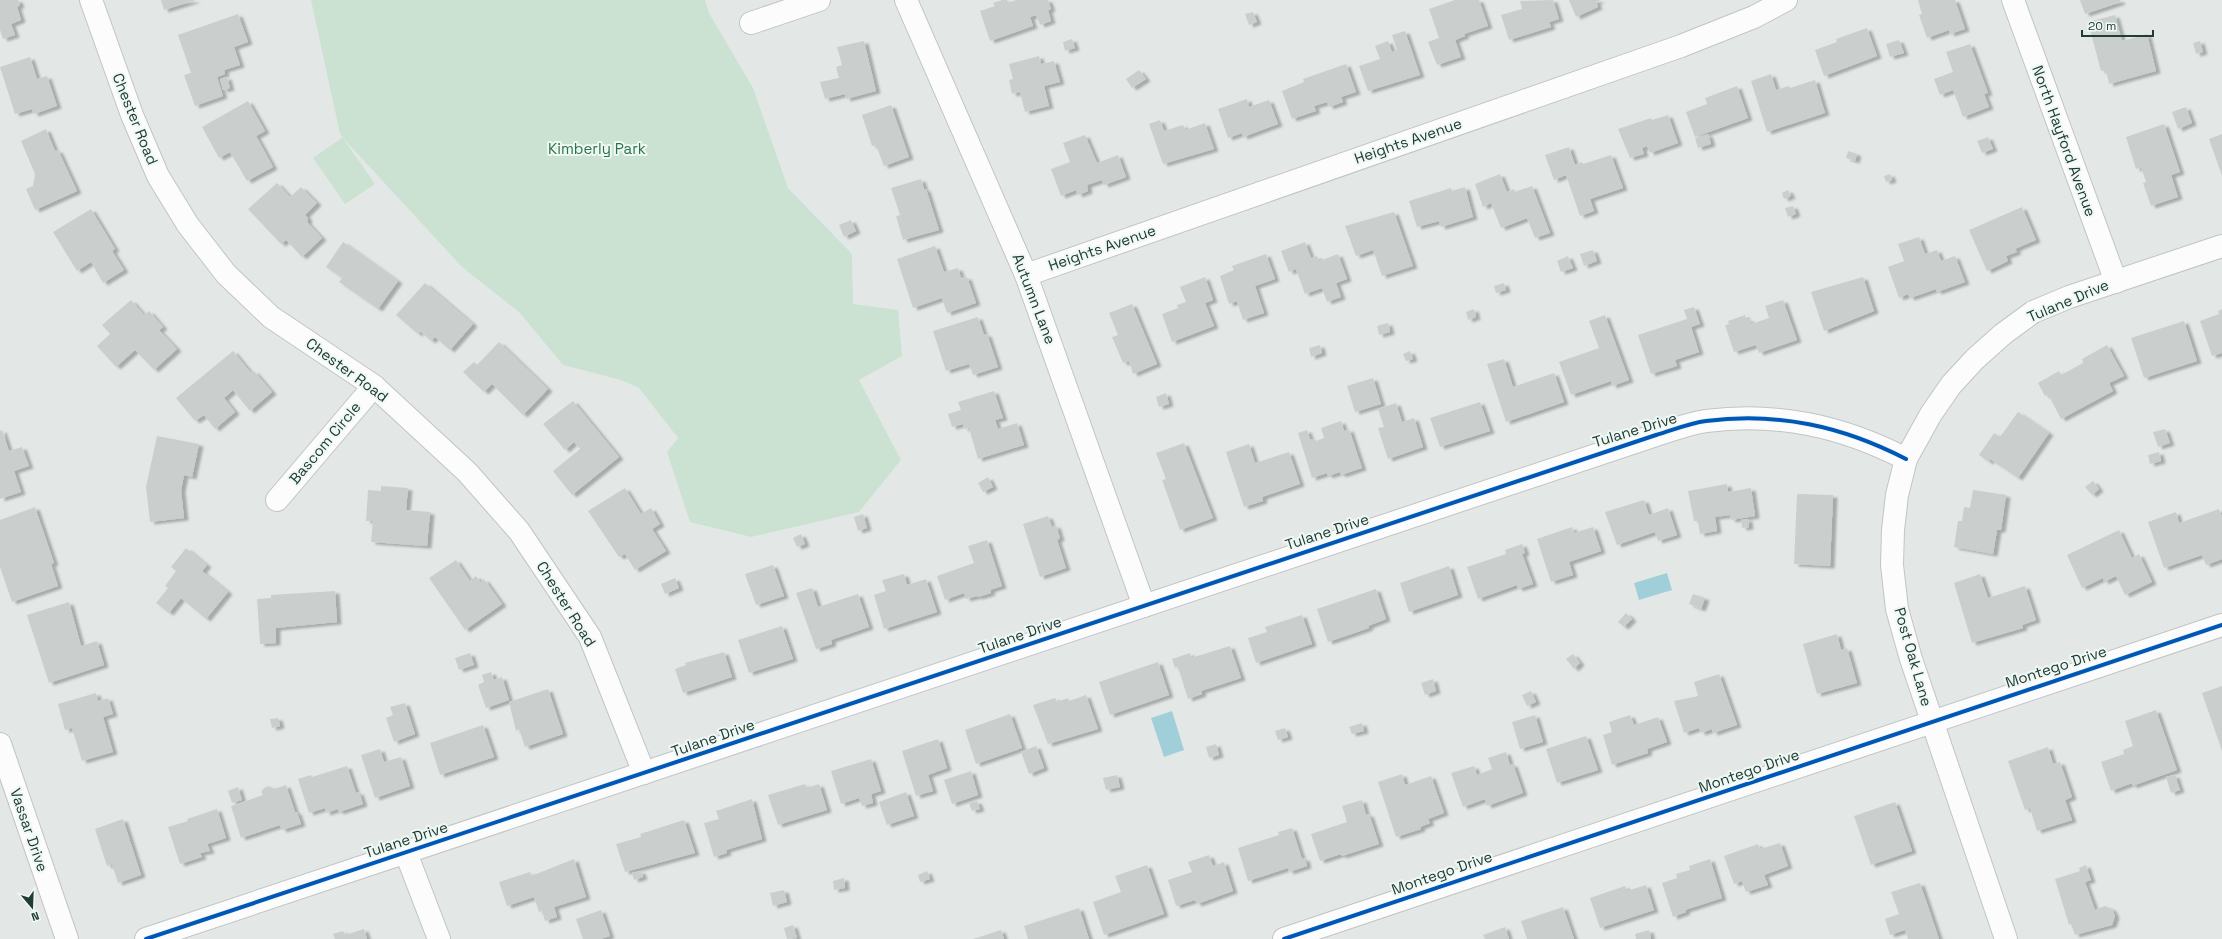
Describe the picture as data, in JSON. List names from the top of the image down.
{
  "streets": {
    "street": [
      "Chester Road",
      "Heights Avenue",
      "North Hayford Avenue",
      "Autumn Lane",
      "Tulane Drive",
      "Bascom Circle",
      "Post Oak Lane",
      "Montego Drive",
      "Vassar Drive"
    ]
  },
  "crossings": [
    ["Chester Road", "Tulane Drive"],
    ["Chester Road", "Bascom Circle"],
    ["Heights Avenue", "Autumn Lane"],
    ["North Hayford Avenue", "Tulane Drive"],
    ["Autumn Lane", "Tulane Drive"],
    ["Tulane Drive", "Post Oak Lane"],
    ["Post Oak Lane", "Montego Drive"]
  ],
  "parks": ["Kimberly Park"],
  "scale_bar": "20 m",
  "north": "bottom"
}
